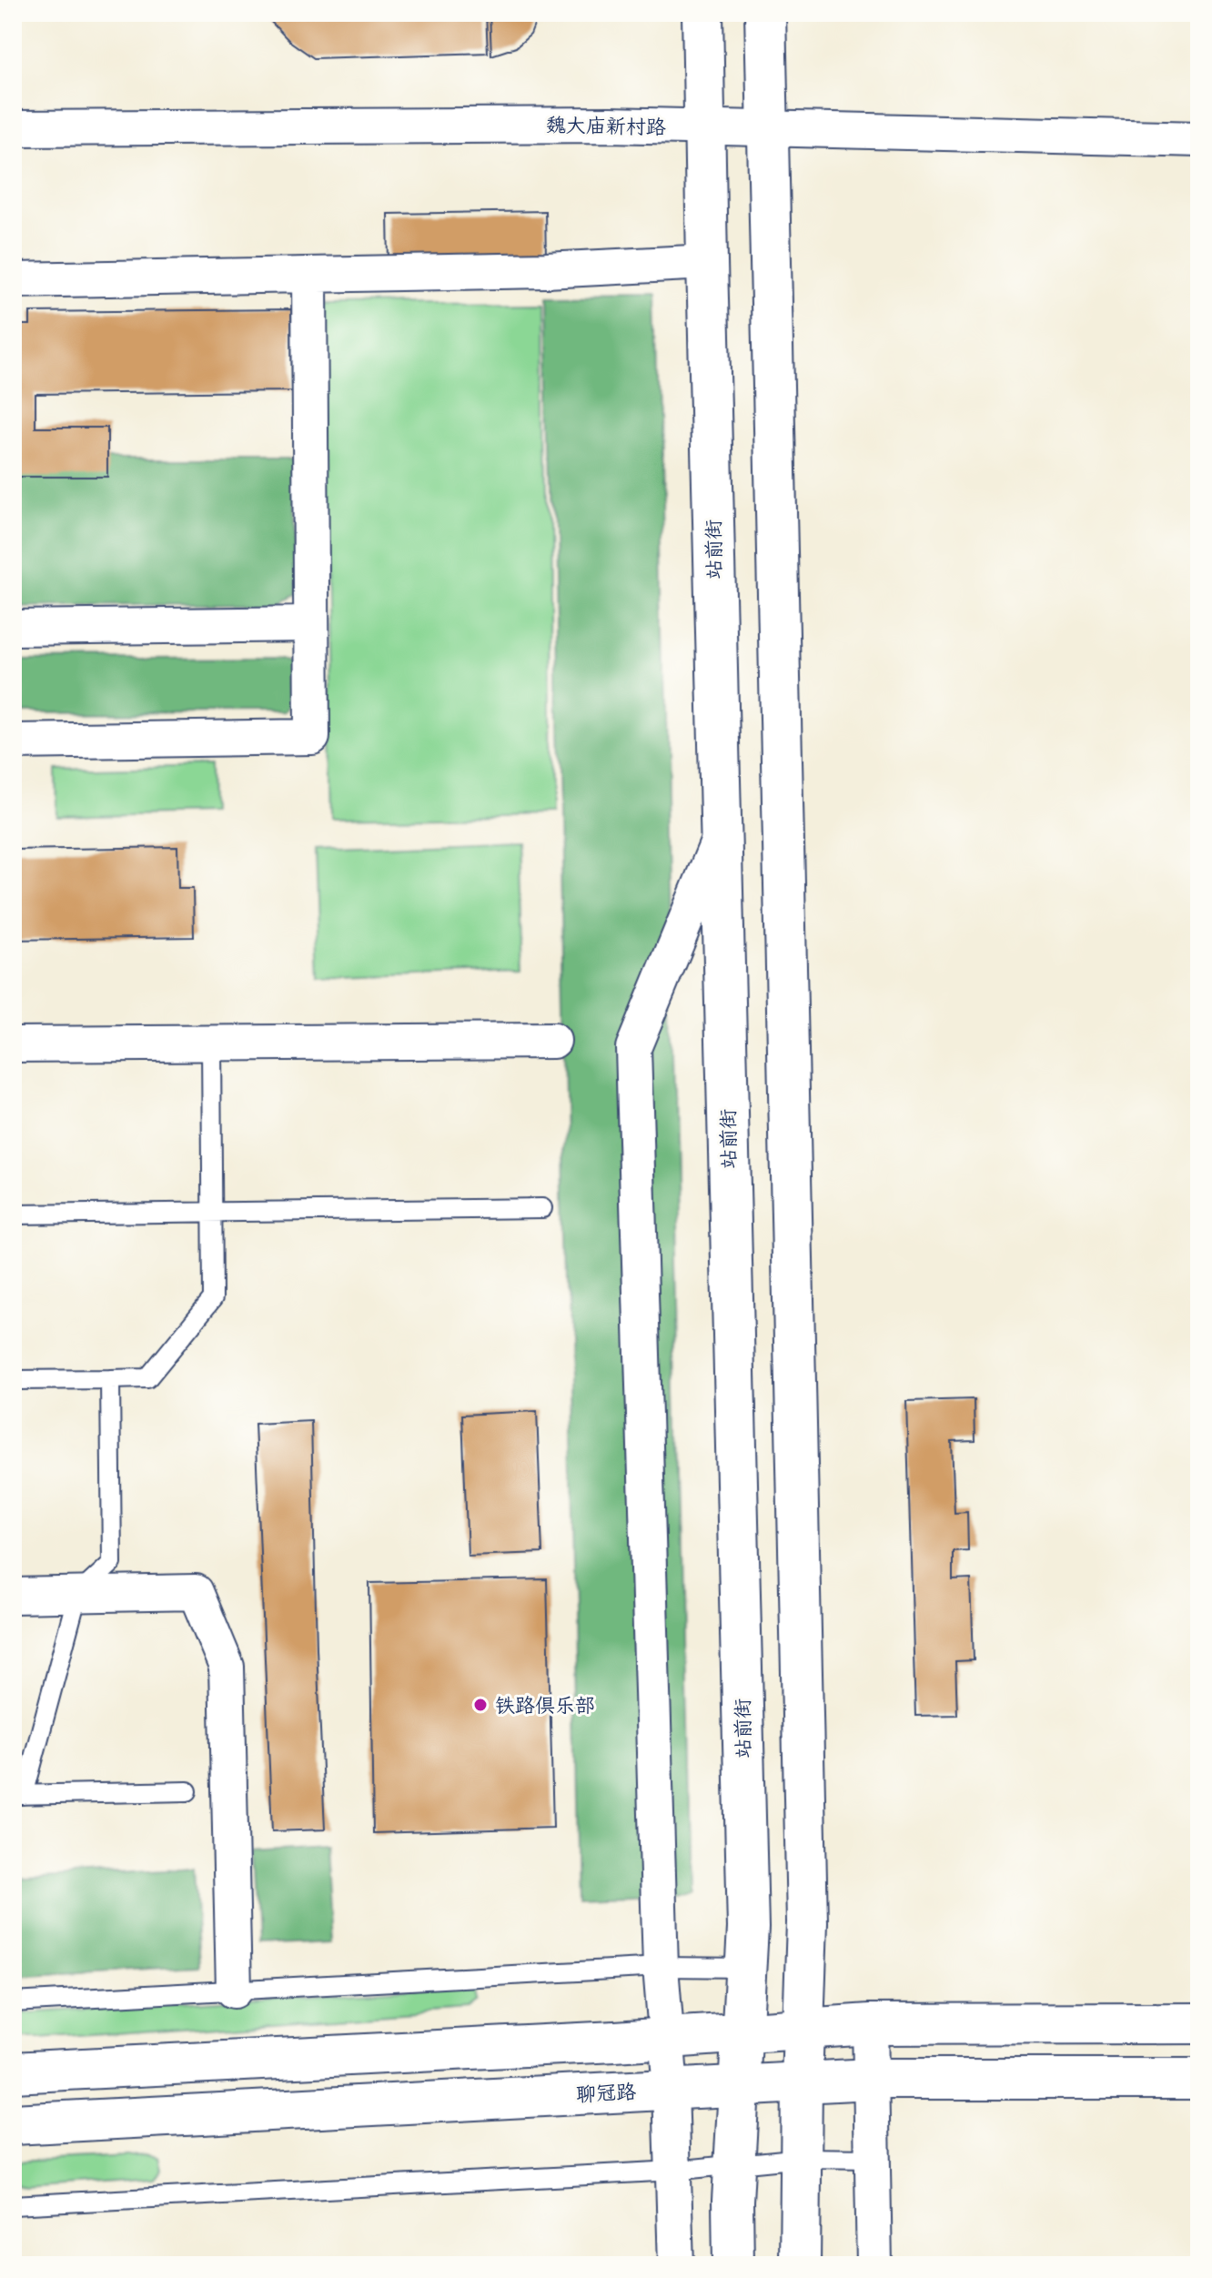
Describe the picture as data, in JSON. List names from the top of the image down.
{
  "streets": {
    "main road": ["站前街", "聊冠路"],
    "street": ["魏大庙新村路"]
  },
  "crossings": [
    ["魏大庙新村路", "站前街"],
    ["站前街", "聊冠路"]
  ],
  "places": ["铁路俱乐部"]
}
